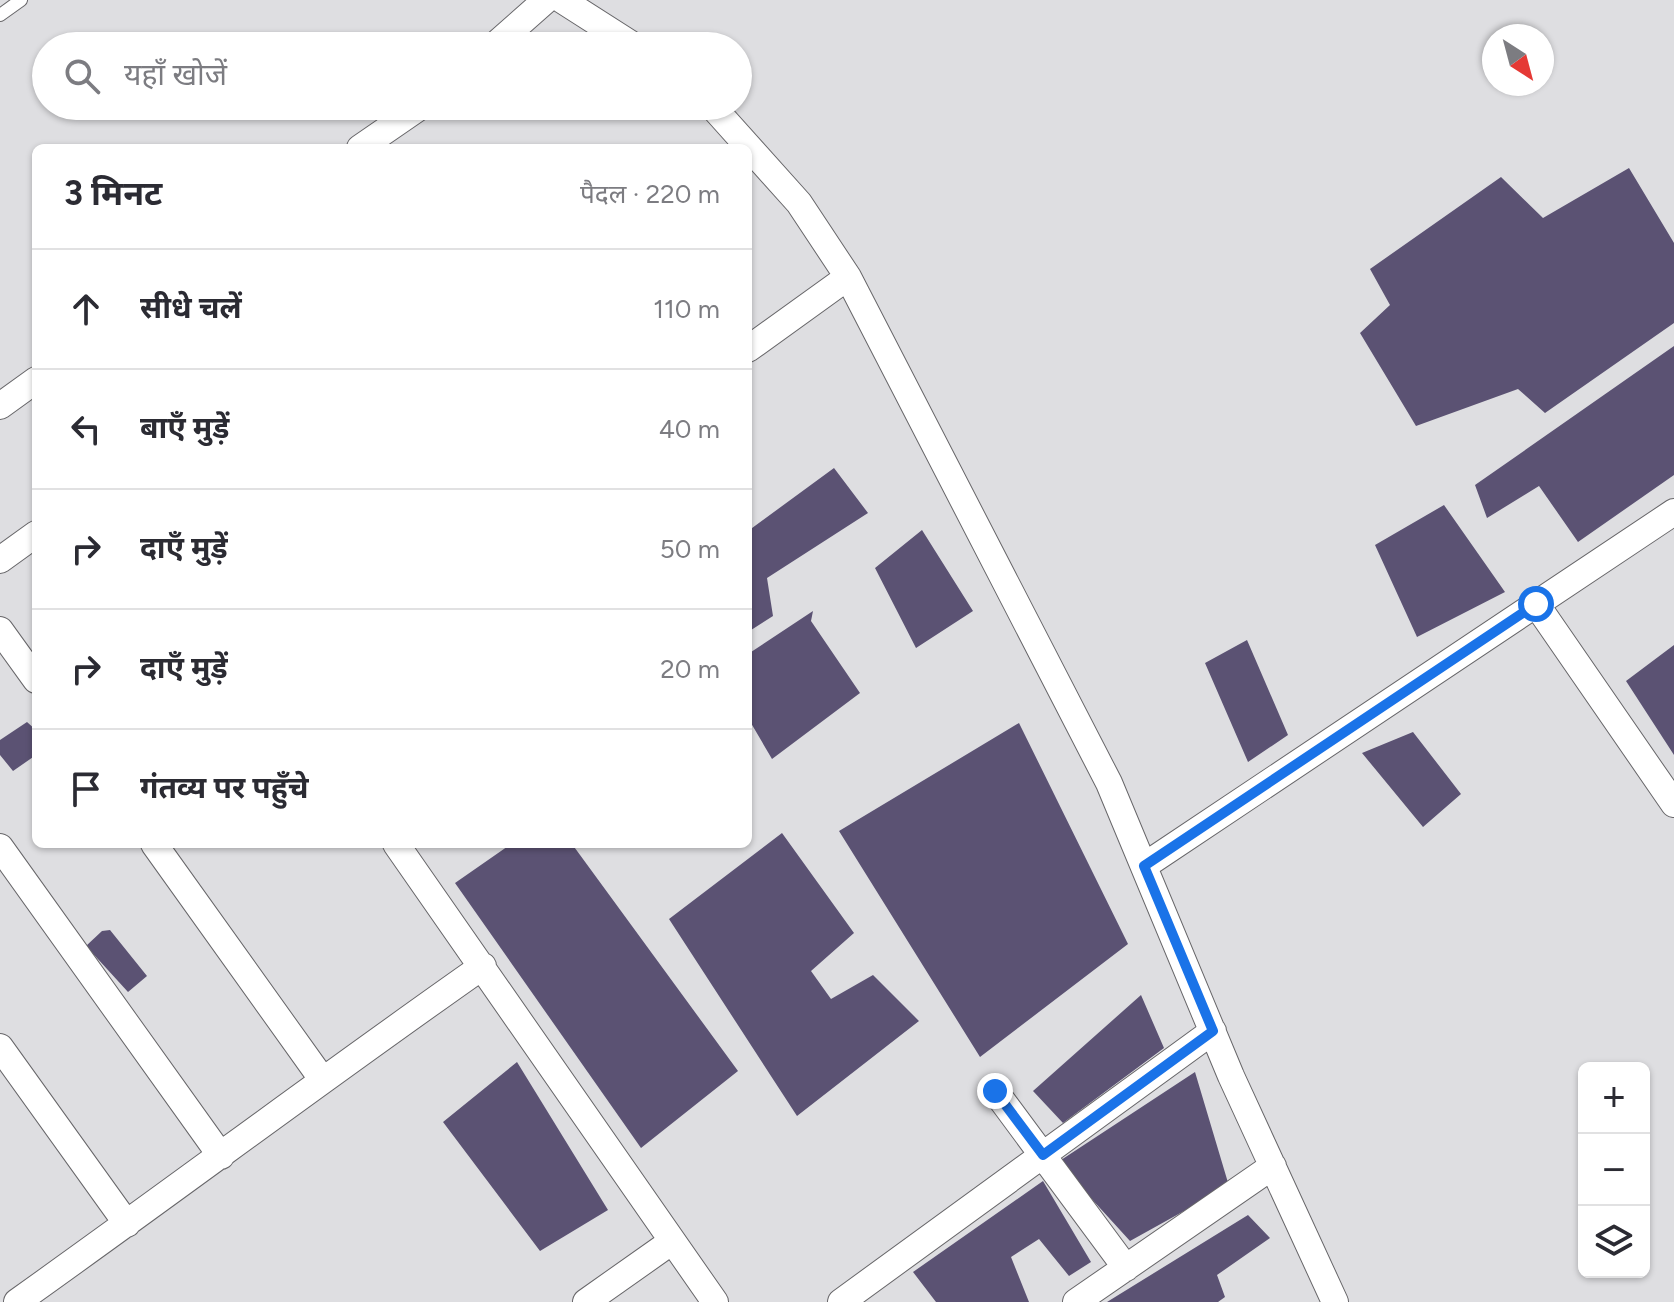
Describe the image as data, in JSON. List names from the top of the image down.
{
  "north": "bottom right",
  "page": {
    "search": "यहाँ खोजें",
    "heading": ["3 मिनट", "पैदल · 220 m"],
    "list": [
      ["सीधे चलें", "110 m"],
      ["बाएँ मुड़ें", "40 m"],
      ["दाएँ मुड़ें", "50 m"],
      ["दाएँ मुड़ें", "20 m"],
      "गंतव्य पर पहुँचे"
    ],
    "map_buttons": ["+", "−"]
  }
}
